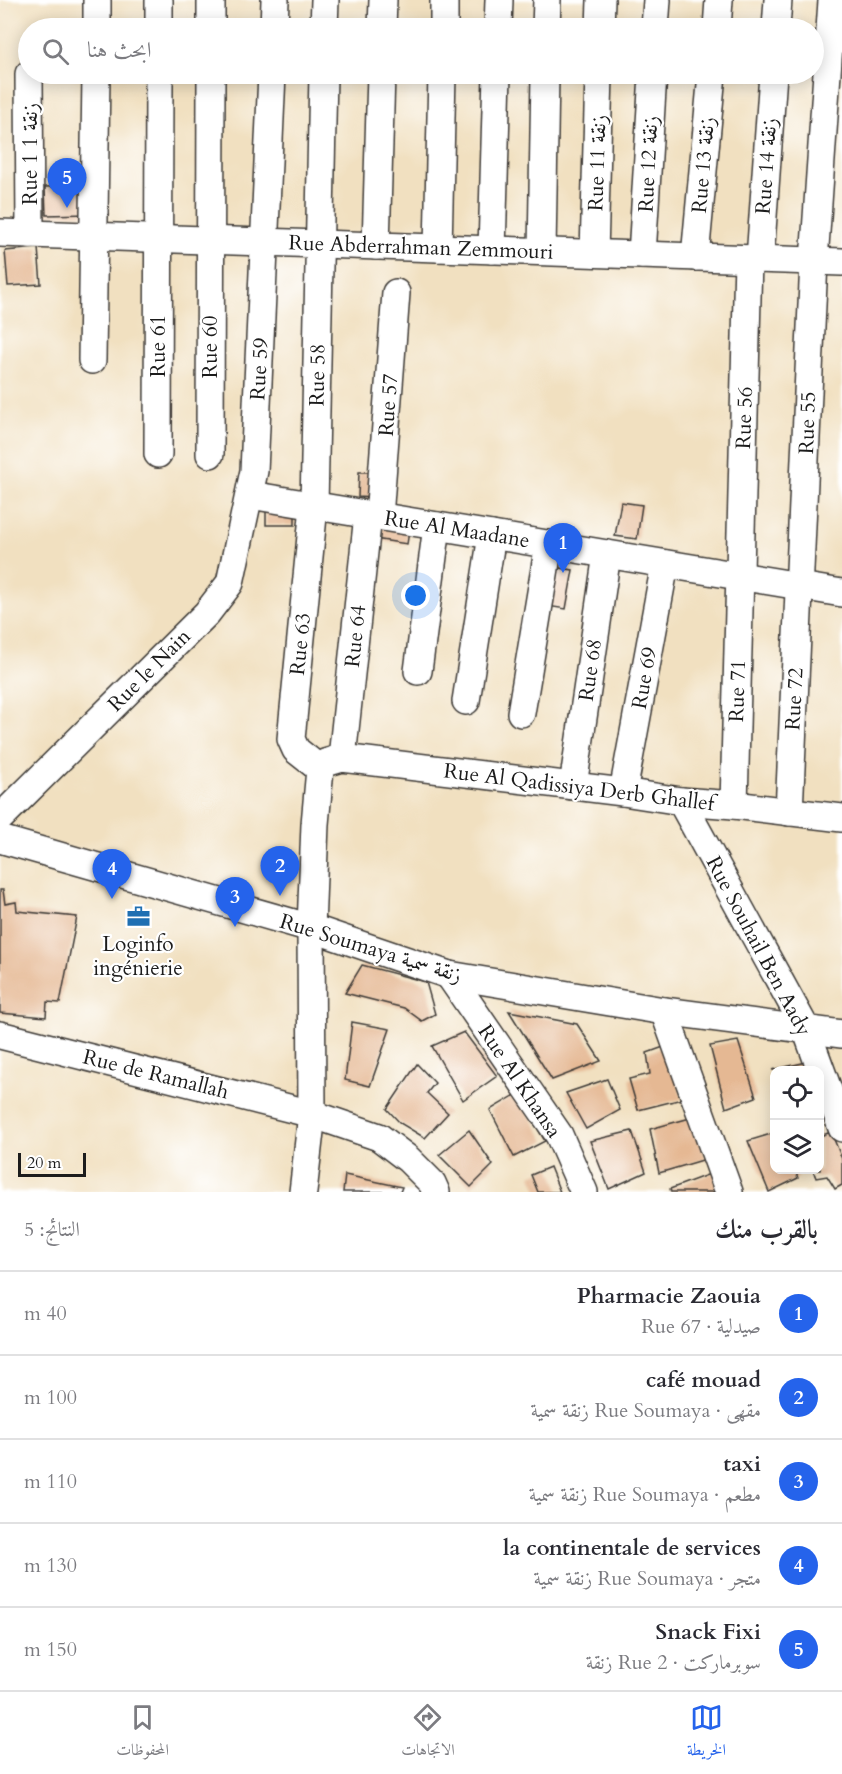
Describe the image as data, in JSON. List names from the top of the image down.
{
  "streets": {
    "street": [
      "Rue 1 زنقة 1",
      "Rue 11 زنقة",
      "Rue 12 زنقة",
      "Rue 13 زنقة",
      "Rue 14 زنقة",
      "Rue Abderrahman Zemmouri",
      "Rue 61",
      "Rue 60",
      "Rue 59",
      "Rue 58",
      "Rue 57",
      "Rue 56",
      "Rue 55",
      "Rue Al Maadane",
      "Rue 64",
      "Rue 63",
      "Rue le Nain",
      "Rue 68",
      "Rue 69",
      "Rue 71",
      "Rue 72",
      "Rue Al Qadissiya Derb Ghallef",
      "Rue Souhail Ben Aady",
      "Rue Soumaya زنقة سمية",
      "Rue de Ramallah",
      "Rue Al Khansa"
    ]
  },
  "crossings": [
    ["Rue 1 زنقة 1", "Rue Abderrahman Zemmouri"],
    ["Rue 11 زنقة", "Rue Abderrahman Zemmouri"],
    ["Rue 12 زنقة", "Rue Abderrahman Zemmouri"],
    ["Rue 13 زنقة", "Rue Abderrahman Zemmouri"],
    ["Rue 14 زنقة", "Rue Abderrahman Zemmouri"],
    ["Rue 14 زنقة", "Rue 56"],
    ["Rue Abderrahman Zemmouri", "Rue 61"],
    ["Rue Abderrahman Zemmouri", "Rue 60"],
    ["Rue Abderrahman Zemmouri", "Rue 59"],
    ["Rue Abderrahman Zemmouri", "Rue 58"],
    ["Rue Abderrahman Zemmouri", "Rue 56"],
    ["Rue Abderrahman Zemmouri", "Rue 55"],
    ["Rue 59", "Rue Al Maadane"],
    ["Rue 59", "Rue le Nain"],
    ["Rue 58", "Rue Al Maadane"],
    ["Rue 58", "Rue 63"],
    ["Rue 57", "Rue Al Maadane"],
    ["Rue 57", "Rue 64"],
    ["Rue 56", "Rue Al Maadane"],
    ["Rue 56", "Rue 71"],
    ["Rue 55", "Rue Al Maadane"],
    ["Rue 55", "Rue 72"],
    ["Rue Al Maadane", "Rue 64"],
    ["Rue Al Maadane", "Rue 63"],
    ["Rue Al Maadane", "Rue le Nain"],
    ["Rue Al Maadane", "Rue 68"],
    ["Rue Al Maadane", "Rue 69"],
    ["Rue Al Maadane", "Rue 71"],
    ["Rue Al Maadane", "Rue 72"],
    ["Rue 64", "Rue 63"],
    ["Rue 64", "Rue Al Qadissiya Derb Ghallef"],
    ["Rue 64", "Rue Soumaya زنقة سمية"],
    ["Rue 64", "Rue de Ramallah"],
    ["Rue 63", "Rue Al Qadissiya Derb Ghallef"],
    ["Rue le Nain", "Rue Soumaya زنقة سمية"],
    ["Rue 68", "Rue Al Qadissiya Derb Ghallef"],
    ["Rue 69", "Rue Al Qadissiya Derb Ghallef"],
    ["Rue 71", "Rue Al Qadissiya Derb Ghallef"],
    ["Rue 72", "Rue Al Qadissiya Derb Ghallef"],
    ["Rue Al Qadissiya Derb Ghallef", "Rue Souhail Ben Aady"],
    ["Rue Souhail Ben Aady", "Rue Soumaya زنقة سمية"],
    ["Rue Soumaya زنقة سمية", "Rue Al Khansa"]
  ],
  "places": {
    "office": ["Loginfo ingénierie"]
  },
  "scale_bar": "20 m",
  "page": {
    "search": "ابحث هنا",
    "pins": [
      "5",
      "1",
      "2",
      "4",
      "3"
    ],
    "scale": "20 m",
    "heading": ["بالقرب منك", "النتائج: 5"],
    "list": [
      {
        "mark": "1",
        "name": "Pharmacie Zaouia",
        "note": "صيدلية · Rue 67",
        "value": "40 m"
      },
      {
        "mark": "2",
        "name": "café mouad",
        "note": "مقهى · Rue Soumaya زنقة سمية",
        "value": "100 m"
      },
      {
        "mark": "3",
        "name": "taxi",
        "note": "مطعم · Rue Soumaya زنقة سمية",
        "value": "110 m"
      },
      {
        "mark": "4",
        "name": "la continentale de services",
        "note": "متجر · Rue Soumaya زنقة سمية",
        "value": "130 m"
      },
      {
        "mark": "5",
        "name": "Snack Fixi",
        "note": "سوبرماركت · Rue 2 زنقة",
        "value": "150 m"
      }
    ],
    "nav": ["الخريطة", "الاتجاهات", "المحفوظات"]
  }
}
